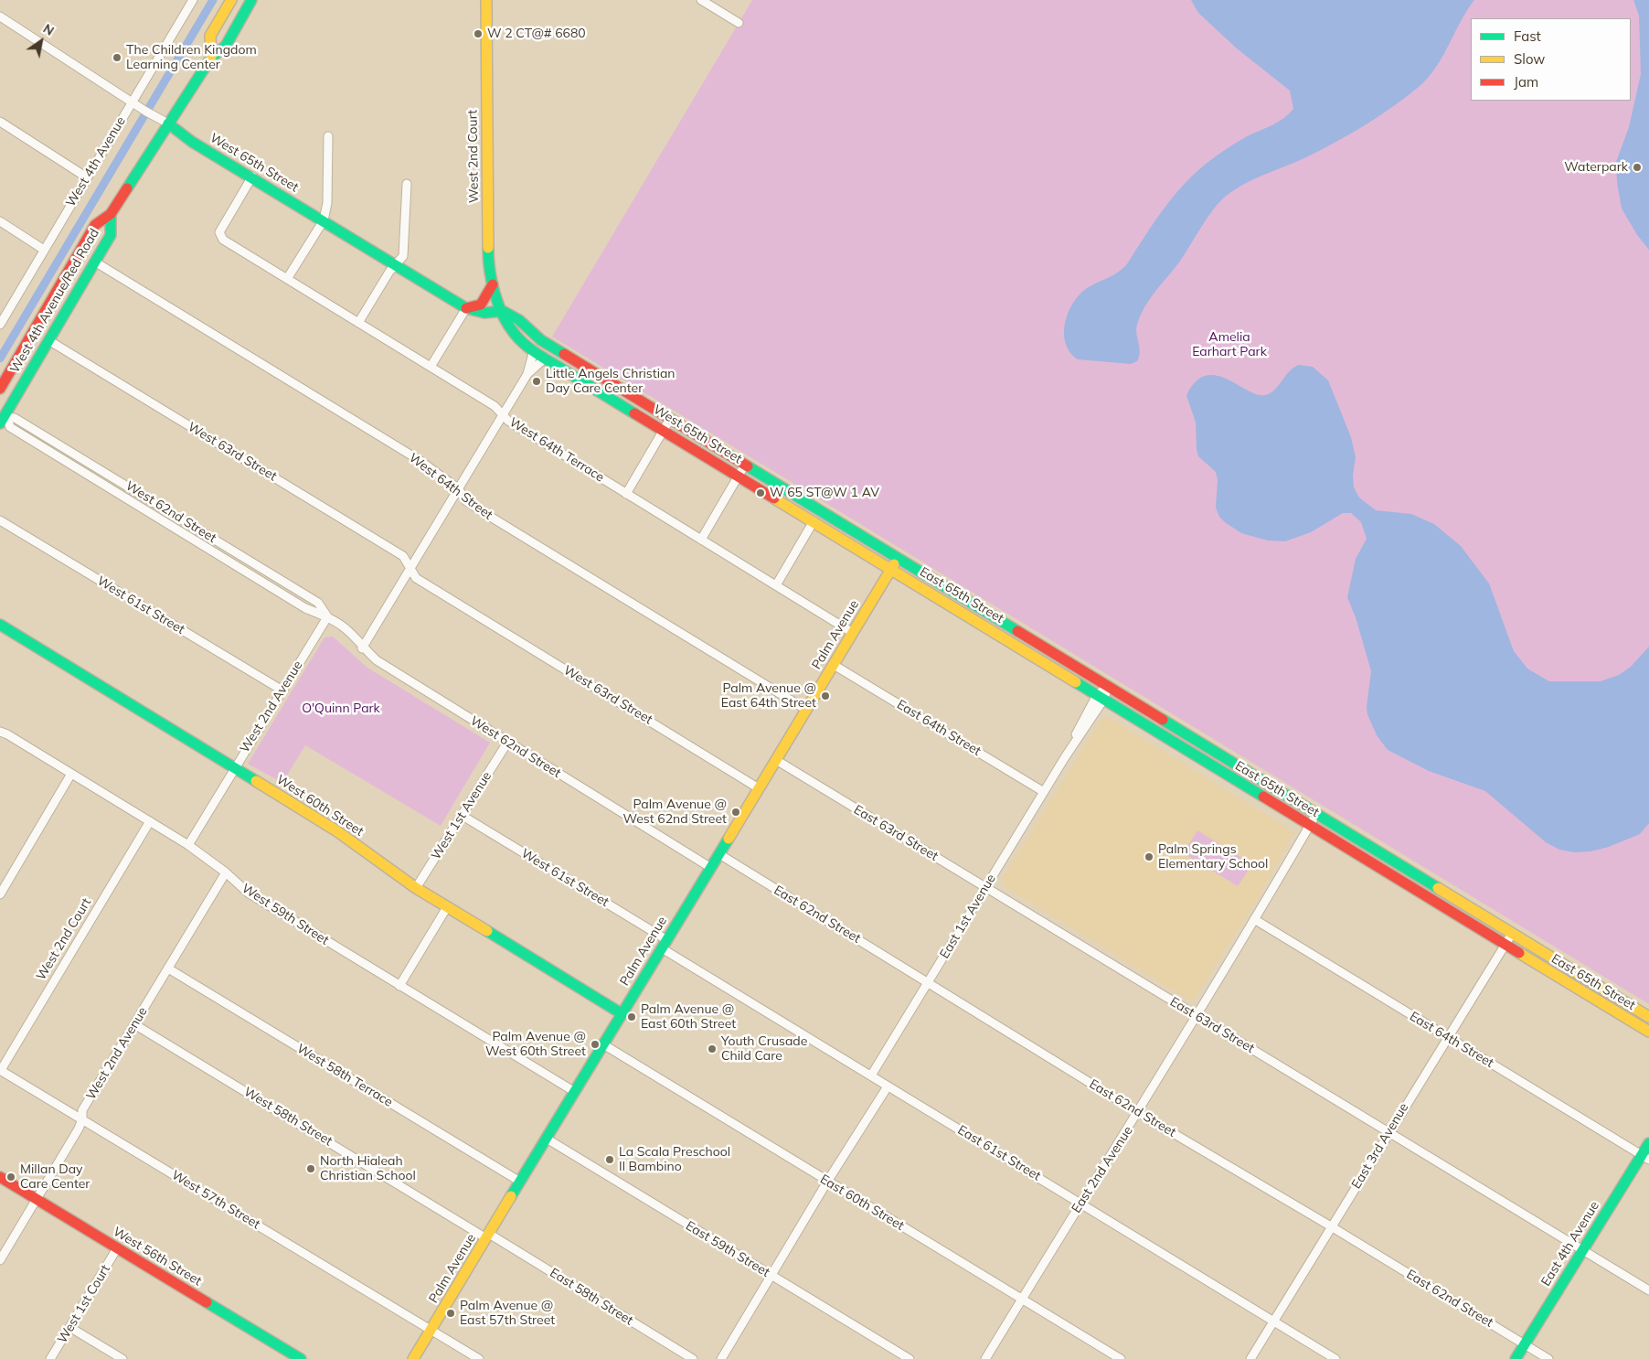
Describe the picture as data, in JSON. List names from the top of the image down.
{
  "streets": {
    "main road": [
      "West 2nd Court",
      "West 65th Street",
      "West 4th Avenue/Red Road",
      "East 65th Street",
      "Palm Avenue",
      "West 60th Street",
      "East 4th Avenue",
      "West 56th Street"
    ],
    "street": [
      "West 4th Avenue",
      "West 64th Terrace",
      "West 63rd Street",
      "West 64th Street",
      "West 62nd Street",
      "West 61st Street",
      "West 2nd Avenue",
      "East 64th Street",
      "West 1st Avenue",
      "East 63rd Street",
      "West 59th Street",
      "East 62nd Street",
      "East 1st Avenue",
      "West 58th Terrace",
      "West 58th Street",
      "East 3rd Avenue",
      "East 61st Street",
      "East 2nd Avenue",
      "West 57th Street",
      "East 60th Street",
      "East 59th Street",
      "East 58th Street",
      "West 1st Court"
    ]
  },
  "crossings": [
    ["West 2nd Court", "West 65th Street"],
    ["West 2nd Court", "West 59th Street"],
    ["West 2nd Court", "West 57th Street"],
    ["West 4th Avenue", "West 65th Street"],
    ["West 65th Street", "West 4th Avenue/Red Road"],
    ["West 65th Street", "West 64th Terrace"],
    ["West 65th Street", "East 65th Street"],
    ["West 65th Street", "Palm Avenue"],
    ["West 4th Avenue/Red Road", "West 63rd Street"],
    ["West 4th Avenue/Red Road", "West 64th Street"],
    ["West 4th Avenue/Red Road", "West 62nd Street"],
    ["West 64th Terrace", "Palm Avenue"],
    ["West 63rd Street", "Palm Avenue"],
    ["West 64th Street", "Palm Avenue"],
    ["West 62nd Street", "Palm Avenue"],
    ["West 62nd Street", "West 2nd Avenue"],
    ["West 62nd Street", "West 1st Avenue"],
    ["East 65th Street", "Palm Avenue"],
    ["East 65th Street", "East 1st Avenue"],
    ["East 65th Street", "East 3rd Avenue"],
    ["East 65th Street", "East 2nd Avenue"],
    ["West 61st Street", "Palm Avenue"],
    ["West 61st Street", "West 2nd Avenue"],
    ["West 61st Street", "West 1st Avenue"],
    ["West 61st Street", "East 61st Street"],
    ["Palm Avenue", "East 64th Street"],
    ["Palm Avenue", "West 60th Street"],
    ["Palm Avenue", "East 63rd Street"],
    ["Palm Avenue", "West 59th Street"],
    ["Palm Avenue", "East 62nd Street"],
    ["Palm Avenue", "West 58th Terrace"],
    ["Palm Avenue", "West 58th Street"],
    ["Palm Avenue", "East 61st Street"],
    ["Palm Avenue", "West 57th Street"],
    ["Palm Avenue", "East 60th Street"],
    ["Palm Avenue", "East 59th Street"],
    ["Palm Avenue", "East 58th Street"],
    ["West 2nd Avenue", "West 60th Street"],
    ["West 2nd Avenue", "West 59th Street"],
    ["West 2nd Avenue", "West 58th Terrace"],
    ["West 2nd Avenue", "West 58th Street"],
    ["West 2nd Avenue", "West 57th Street"],
    ["West 2nd Avenue", "West 56th Street"],
    ["East 64th Street", "East 1st Avenue"],
    ["East 64th Street", "East 3rd Avenue"],
    ["East 64th Street", "East 2nd Avenue"],
    ["East 64th Street", "East 4th Avenue"],
    ["West 60th Street", "West 1st Avenue"],
    ["East 63rd Street", "East 1st Avenue"],
    ["East 63rd Street", "East 3rd Avenue"],
    ["East 63rd Street", "East 2nd Avenue"],
    ["East 63rd Street", "East 4th Avenue"],
    ["East 62nd Street", "East 1st Avenue"],
    ["East 62nd Street", "East 3rd Avenue"],
    ["East 62nd Street", "East 2nd Avenue"],
    ["East 62nd Street", "East 4th Avenue"],
    ["East 1st Avenue", "East 61st Street"],
    ["West 58th Street", "East 58th Street"],
    ["East 3rd Avenue", "East 61st Street"],
    ["East 61st Street", "East 2nd Avenue"],
    ["East 2nd Avenue", "East 60th Street"],
    ["West 56th Street", "West 1st Court"]
  ],
  "parks": ["Amelia Earhart Park", "O'Quinn Park"],
  "places": [
    "W 2 CT@# 6680",
    "The Children Kingdom Learning Center",
    "Waterpark",
    "Little Angels Christian Day Care Center",
    "W 65 ST@W 1 AV",
    "Palm Avenue @ East 64th Street",
    "Palm Avenue @ West 62nd Street",
    "Palm Springs Elementary School",
    "Palm Avenue @ East 60th Street",
    "Palm Avenue @ West 60th Street",
    "Youth Crusade Child Care",
    "La Scala Preschool Il Bambino",
    "North Hialeah Christian School",
    "Millan Day Care Center",
    "Palm Avenue @ East 57th Street"
  ],
  "legend": ["Fast", "Slow", "Jam"],
  "north": "top right"
}
